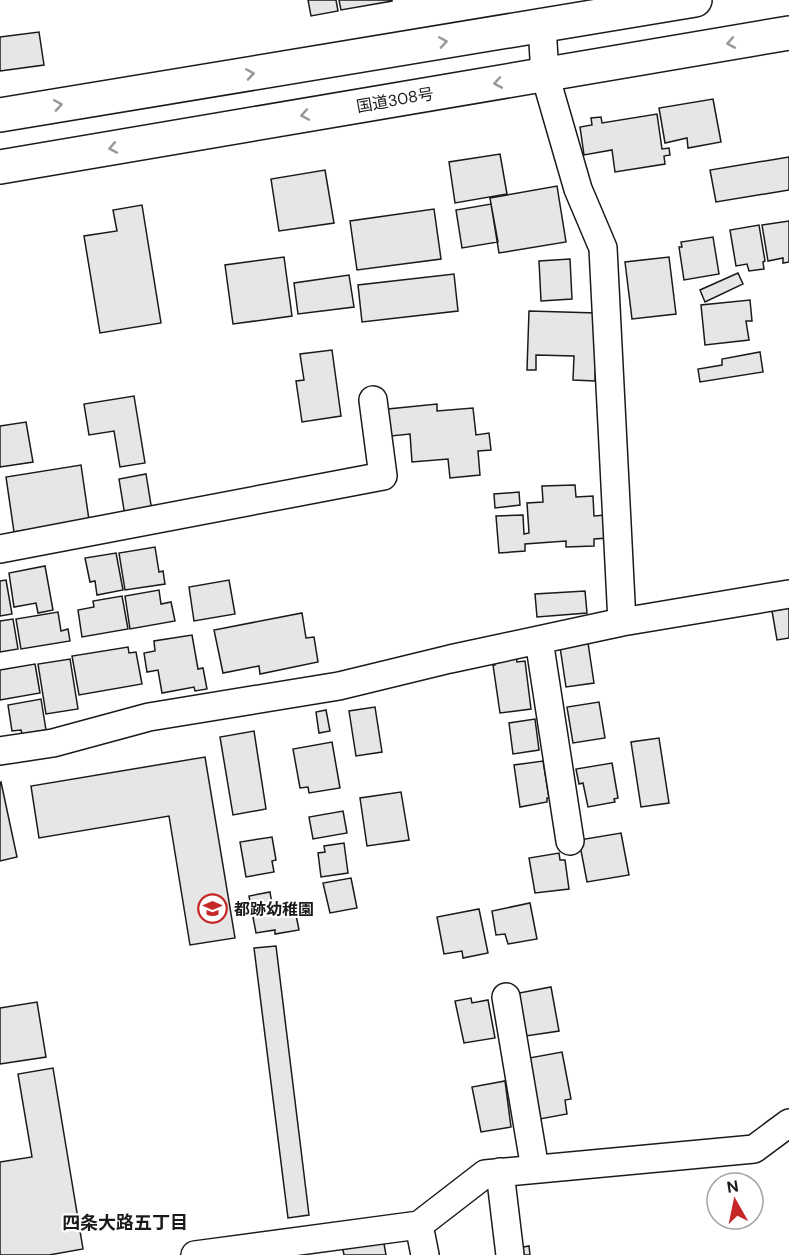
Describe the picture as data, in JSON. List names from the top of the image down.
{
  "streets": {
    "highway": ["国道308号"]
  },
  "districts": ["四条大路五丁目"],
  "places": {
    "school or university": ["都跡幼稚園"]
  },
  "north": "top"
}
